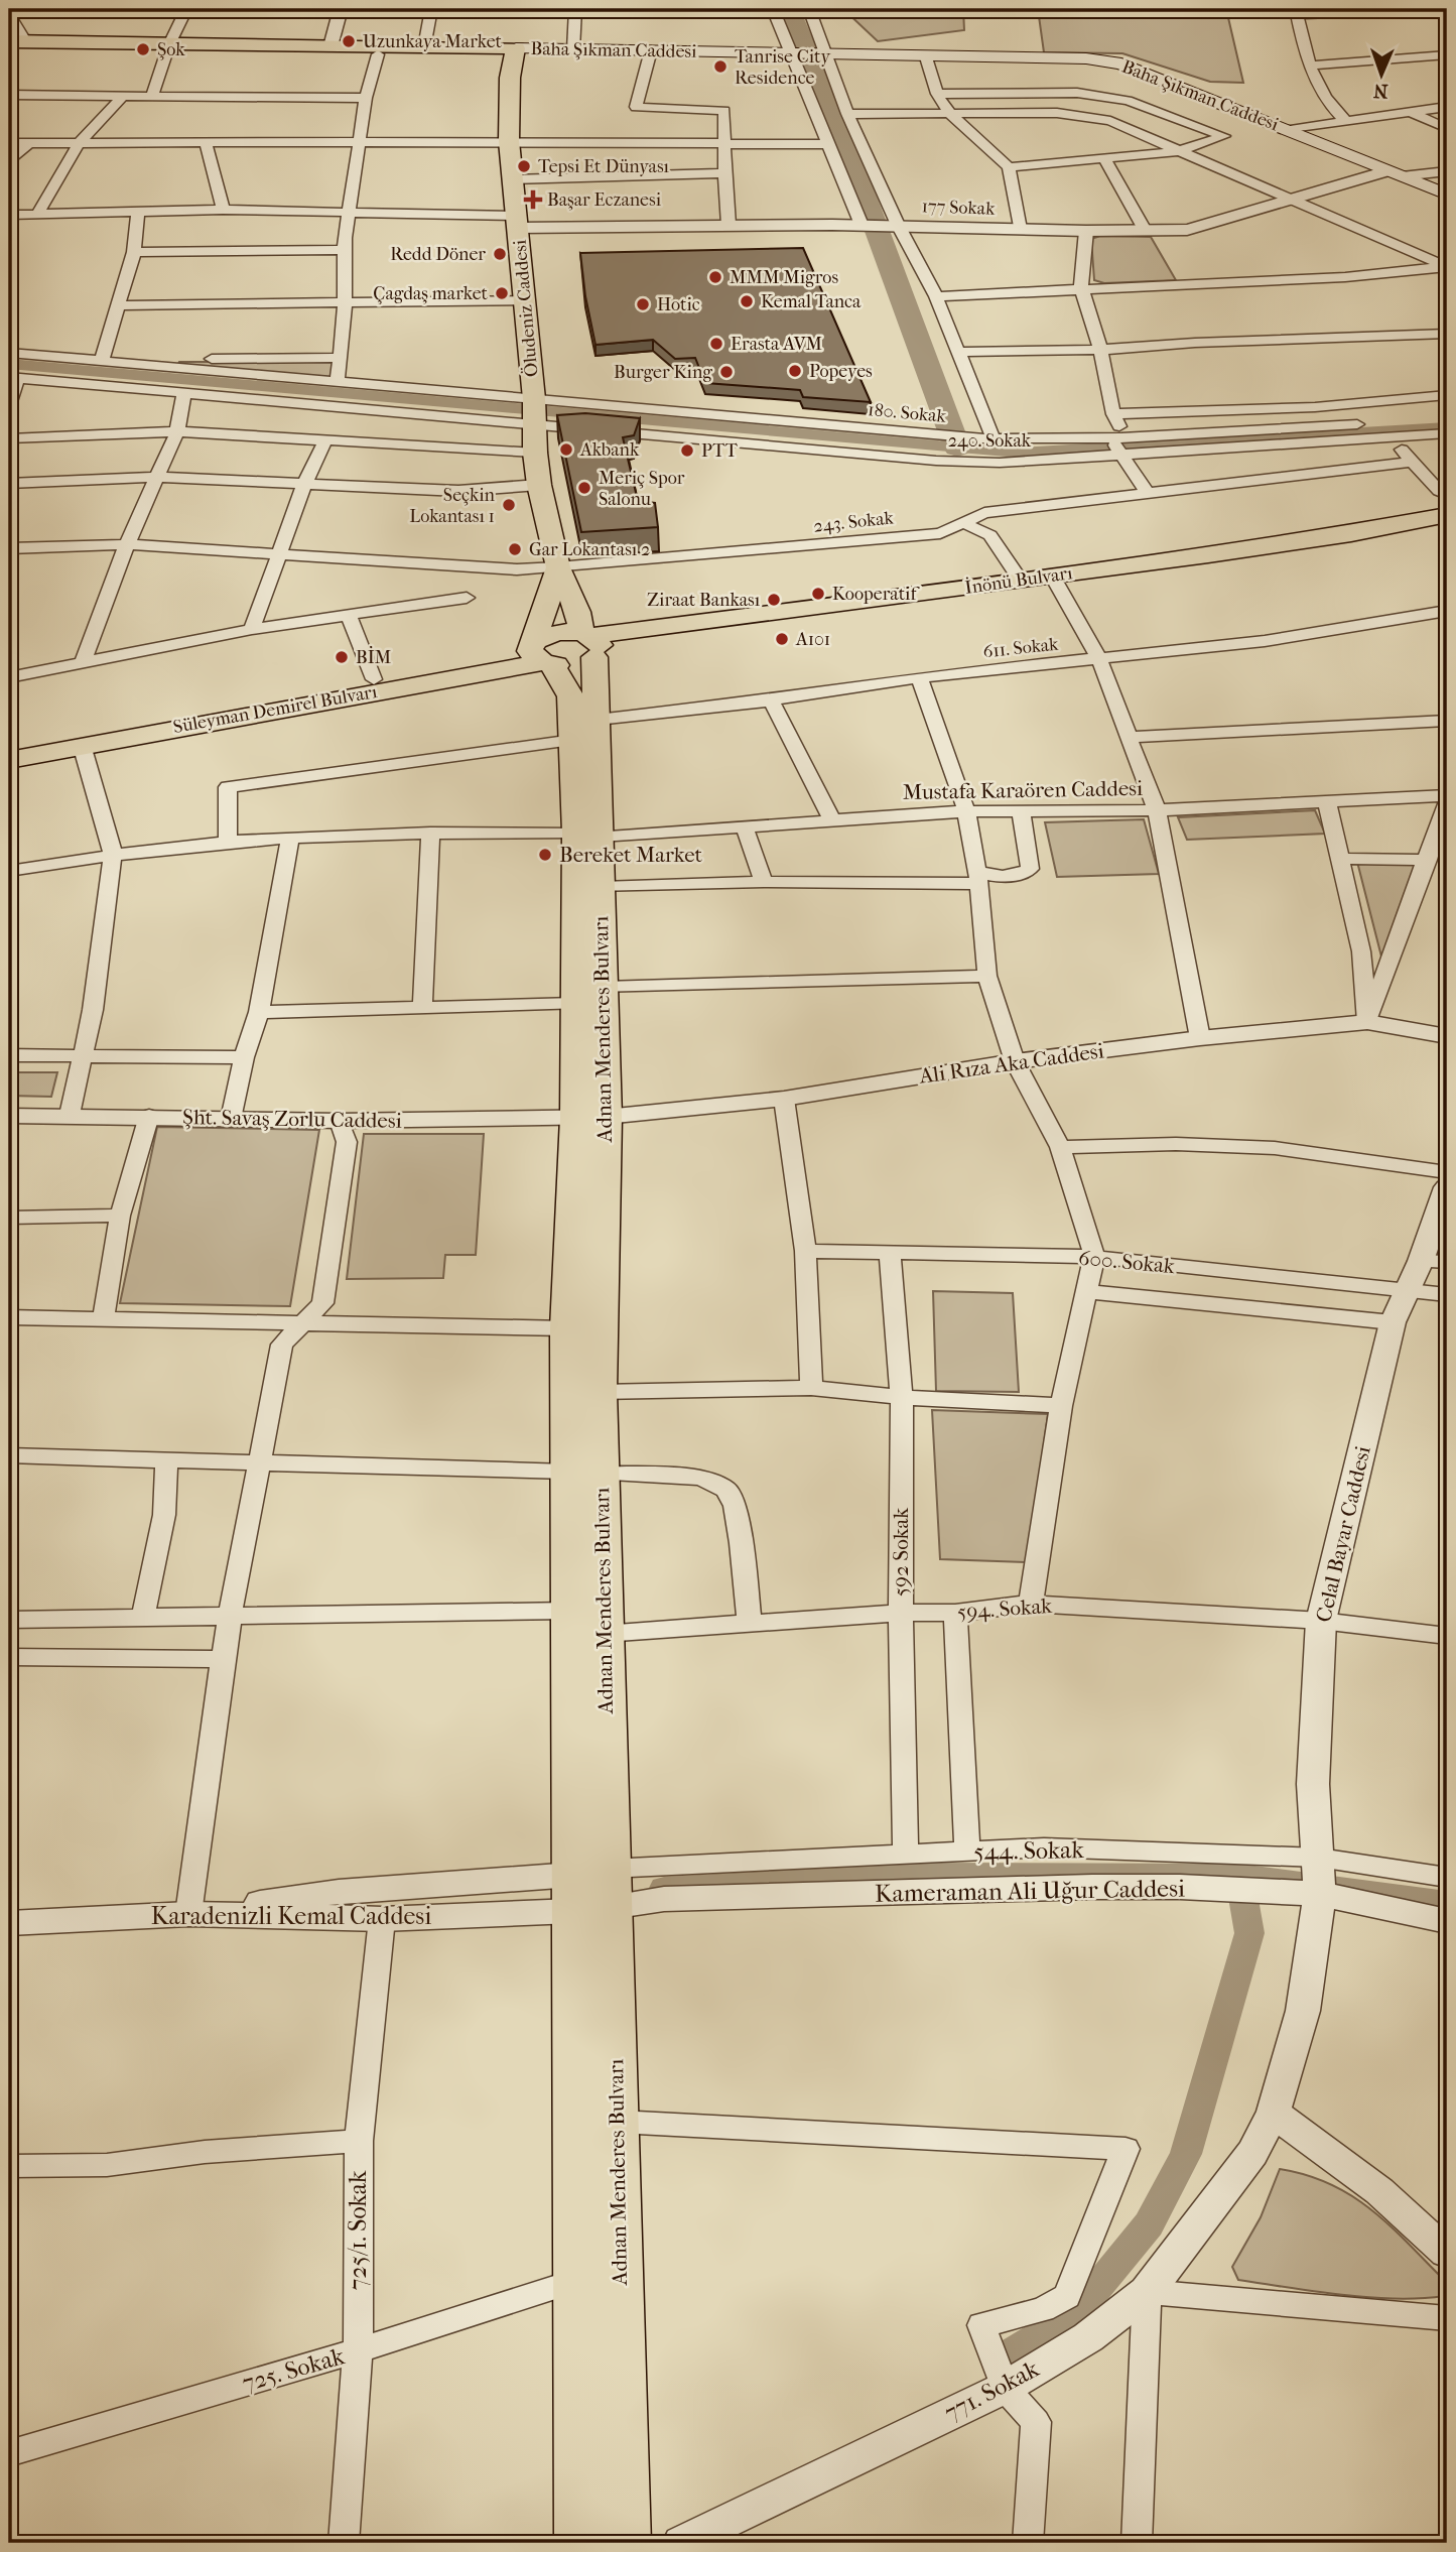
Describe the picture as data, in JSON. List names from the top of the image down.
{
  "streets": {
    "main road": [
      "Baha Şıkman Caddesi",
      "Öludeniz Caddesi",
      "İnönü Bulvarı",
      "Süleyman Demirel Bulvarı",
      "Adnan Menderes Bulvarı"
    ],
    "street": [
      "177 Sokak",
      "180. Sokak",
      "240. Sokak",
      "243. Sokak",
      "611. Sokak",
      "Mustafa Karaören Caddesi",
      "Ali Rıza Aka Caddesi",
      "Şht. Savaş Zorlu Caddesi",
      "600. Sokak",
      "Celal Bayar Caddesi",
      "592 Sokak",
      "594. Sokak",
      "544. Sokak",
      "Kameraman Ali Uğur Caddesi",
      "Karadenizli Kemal Caddesi",
      "725/1. Sokak",
      "725. Sokak",
      "771. Sokak"
    ]
  },
  "crossings": [
    ["Baha Şıkman Caddesi", "177 Sokak"],
    ["Baha Şıkman Caddesi", "Öludeniz Caddesi"],
    ["177 Sokak", "Öludeniz Caddesi"],
    ["Öludeniz Caddesi", "180. Sokak"],
    ["Öludeniz Caddesi", "240. Sokak"],
    ["Öludeniz Caddesi", "243. Sokak"],
    ["Öludeniz Caddesi", "Adnan Menderes Bulvarı"],
    ["180. Sokak", "240. Sokak"],
    ["240. Sokak", "243. Sokak"],
    ["243. Sokak", "Adnan Menderes Bulvarı"],
    ["İnönü Bulvarı", "Adnan Menderes Bulvarı"],
    ["611. Sokak", "Mustafa Karaören Caddesi"],
    ["611. Sokak", "Adnan Menderes Bulvarı"],
    ["Süleyman Demirel Bulvarı", "Adnan Menderes Bulvarı"],
    ["Mustafa Karaören Caddesi", "Adnan Menderes Bulvarı"],
    ["Adnan Menderes Bulvarı", "Ali Rıza Aka Caddesi"],
    ["Adnan Menderes Bulvarı", "Şht. Savaş Zorlu Caddesi"],
    ["Adnan Menderes Bulvarı", "594. Sokak"],
    ["Adnan Menderes Bulvarı", "544. Sokak"],
    ["Adnan Menderes Bulvarı", "Kameraman Ali Uğur Caddesi"],
    ["Adnan Menderes Bulvarı", "Karadenizli Kemal Caddesi"],
    ["Adnan Menderes Bulvarı", "725. Sokak"],
    ["Ali Rıza Aka Caddesi", "Şht. Savaş Zorlu Caddesi"],
    ["600. Sokak", "Celal Bayar Caddesi"],
    ["600. Sokak", "592 Sokak"],
    ["Celal Bayar Caddesi", "594. Sokak"],
    ["Celal Bayar Caddesi", "544. Sokak"],
    ["Celal Bayar Caddesi", "Kameraman Ali Uğur Caddesi"],
    ["Celal Bayar Caddesi", "771. Sokak"],
    ["592 Sokak", "594. Sokak"],
    ["592 Sokak", "544. Sokak"],
    ["Karadenizli Kemal Caddesi", "725/1. Sokak"],
    ["725/1. Sokak", "725. Sokak"]
  ],
  "places": {
    "other": [
      "Uzunkaya Market",
      "Şok",
      "Tanrise City Residence",
      "Tepsi Et Dünyası",
      "Redd Döner",
      "MMM Migros",
      "Çagdaş market",
      "Kemal Tanca",
      "Hotic",
      "Erasta AVM",
      "Popeyes",
      "Burger King",
      "Akbank",
      "PTT",
      "Meriç Spor Salonu",
      "Seçkin Lokantası 1",
      "Gar Lokantası 2",
      "Kooperatif",
      "Ziraat Bankası",
      "A101",
      "BİM",
      "Bereket Market"
    ],
    "health": ["Başar Eczanesi"]
  },
  "north": "bottom"
}
